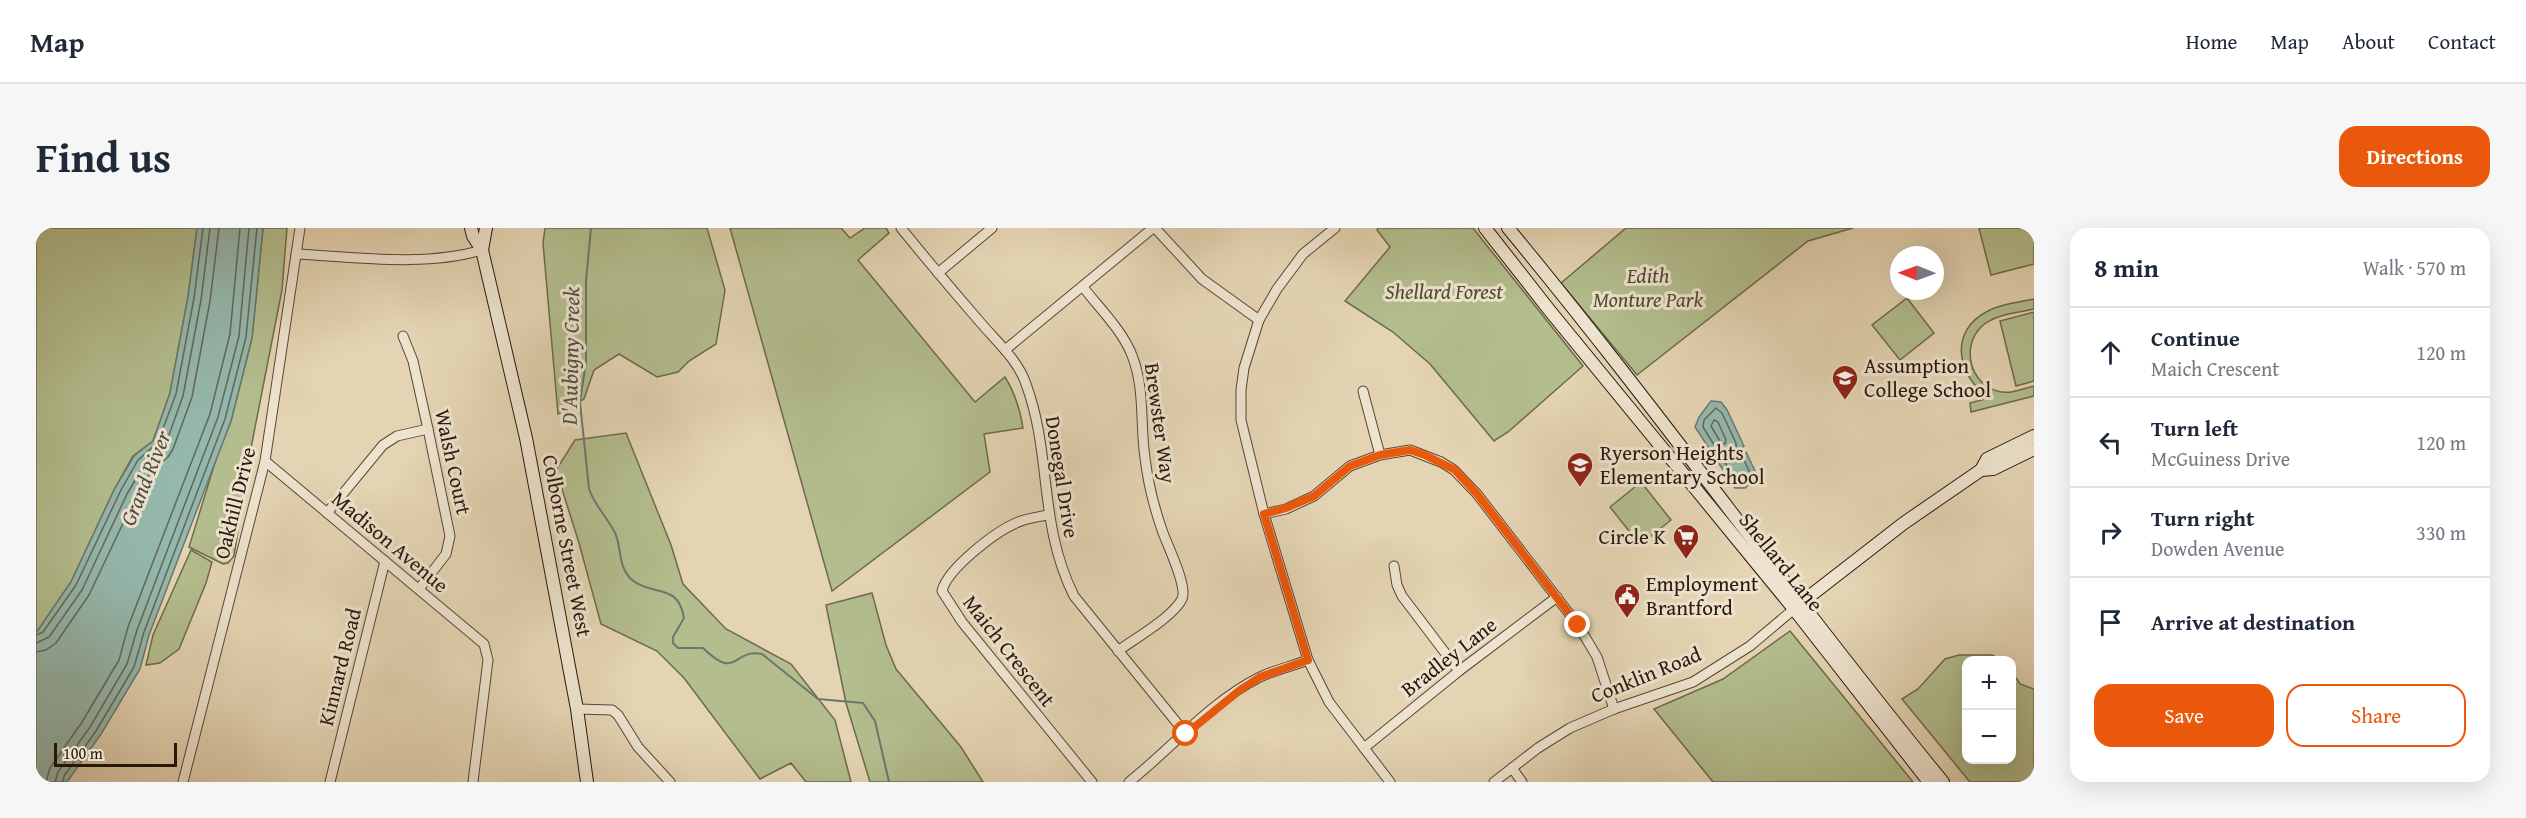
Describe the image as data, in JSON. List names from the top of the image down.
{
  "streets": {
    "main road": ["Colborne Street West", "Shellard Lane", "Conklin Road"],
    "street": [
      "Brewster Way",
      "Walsh Court",
      "Donegal Drive",
      "Oakhill Drive",
      "Madison Avenue",
      "Maich Crescent",
      "Bradley Lane",
      "Kinnard Road"
    ]
  },
  "crossings": [
    ["Brewster Way", "Donegal Drive"],
    ["Walsh Court", "Madison Avenue"],
    ["Donegal Drive", "Maich Crescent"],
    ["Oakhill Drive", "Madison Avenue"],
    ["Madison Avenue", "Kinnard Road"],
    ["Shellard Lane", "Conklin Road"]
  ],
  "water": ["D'Aubigny Creek", "Grand River"],
  "parks": ["Edith Monture Park", "Shellard Forest"],
  "places": {
    "school or university": ["Assumption College School", "Ryerson Heights Elementary School"],
    "supermarket": ["Circle K"],
    "public building": ["Employment Brantford"]
  },
  "scale_bar": "100 m",
  "north": "left",
  "page": {
    "header": "Map",
    "nav": [
      "Home",
      "Map",
      "About",
      "Contact"
    ],
    "title": "Find us",
    "buttons": [
      "Directions",
      ["Save", "Share"]
    ],
    "heading": ["8 min", "Walk · 570 m"],
    "list": [
      ["Continue", "Maich Crescent", "120 m"],
      ["Turn left", "McGuiness Drive", "120 m"],
      ["Turn right", "Dowden Avenue", "330 m"],
      "Arrive at destination"
    ],
    "map_buttons": ["+", "−"],
    "scale": "100 m"
  }
}
